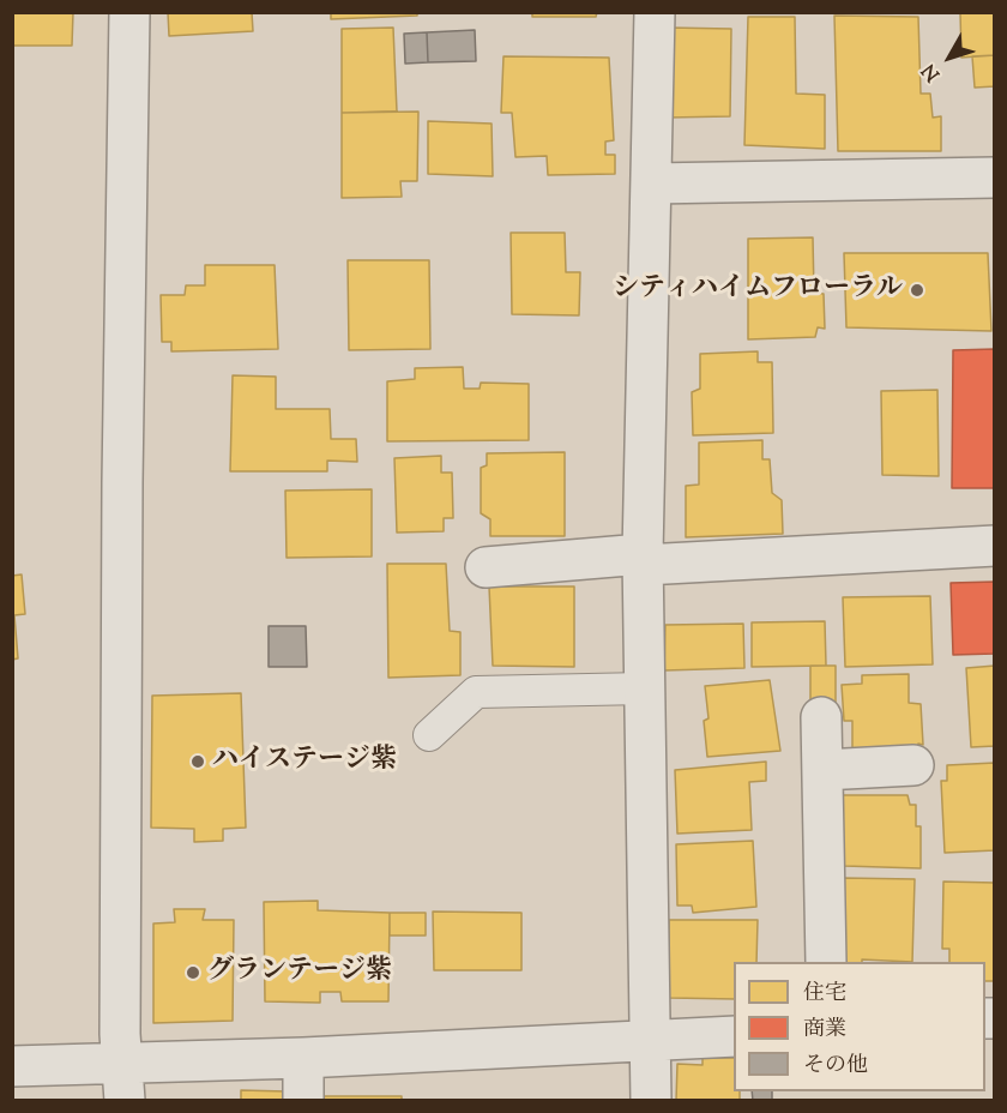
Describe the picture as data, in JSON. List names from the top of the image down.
{
  "places": ["シティハイムフローラル", "ハイステージ紫", "グランテージ紫"],
  "legend": ["住宅", "商業", "その他"],
  "north": "bottom left"
}
